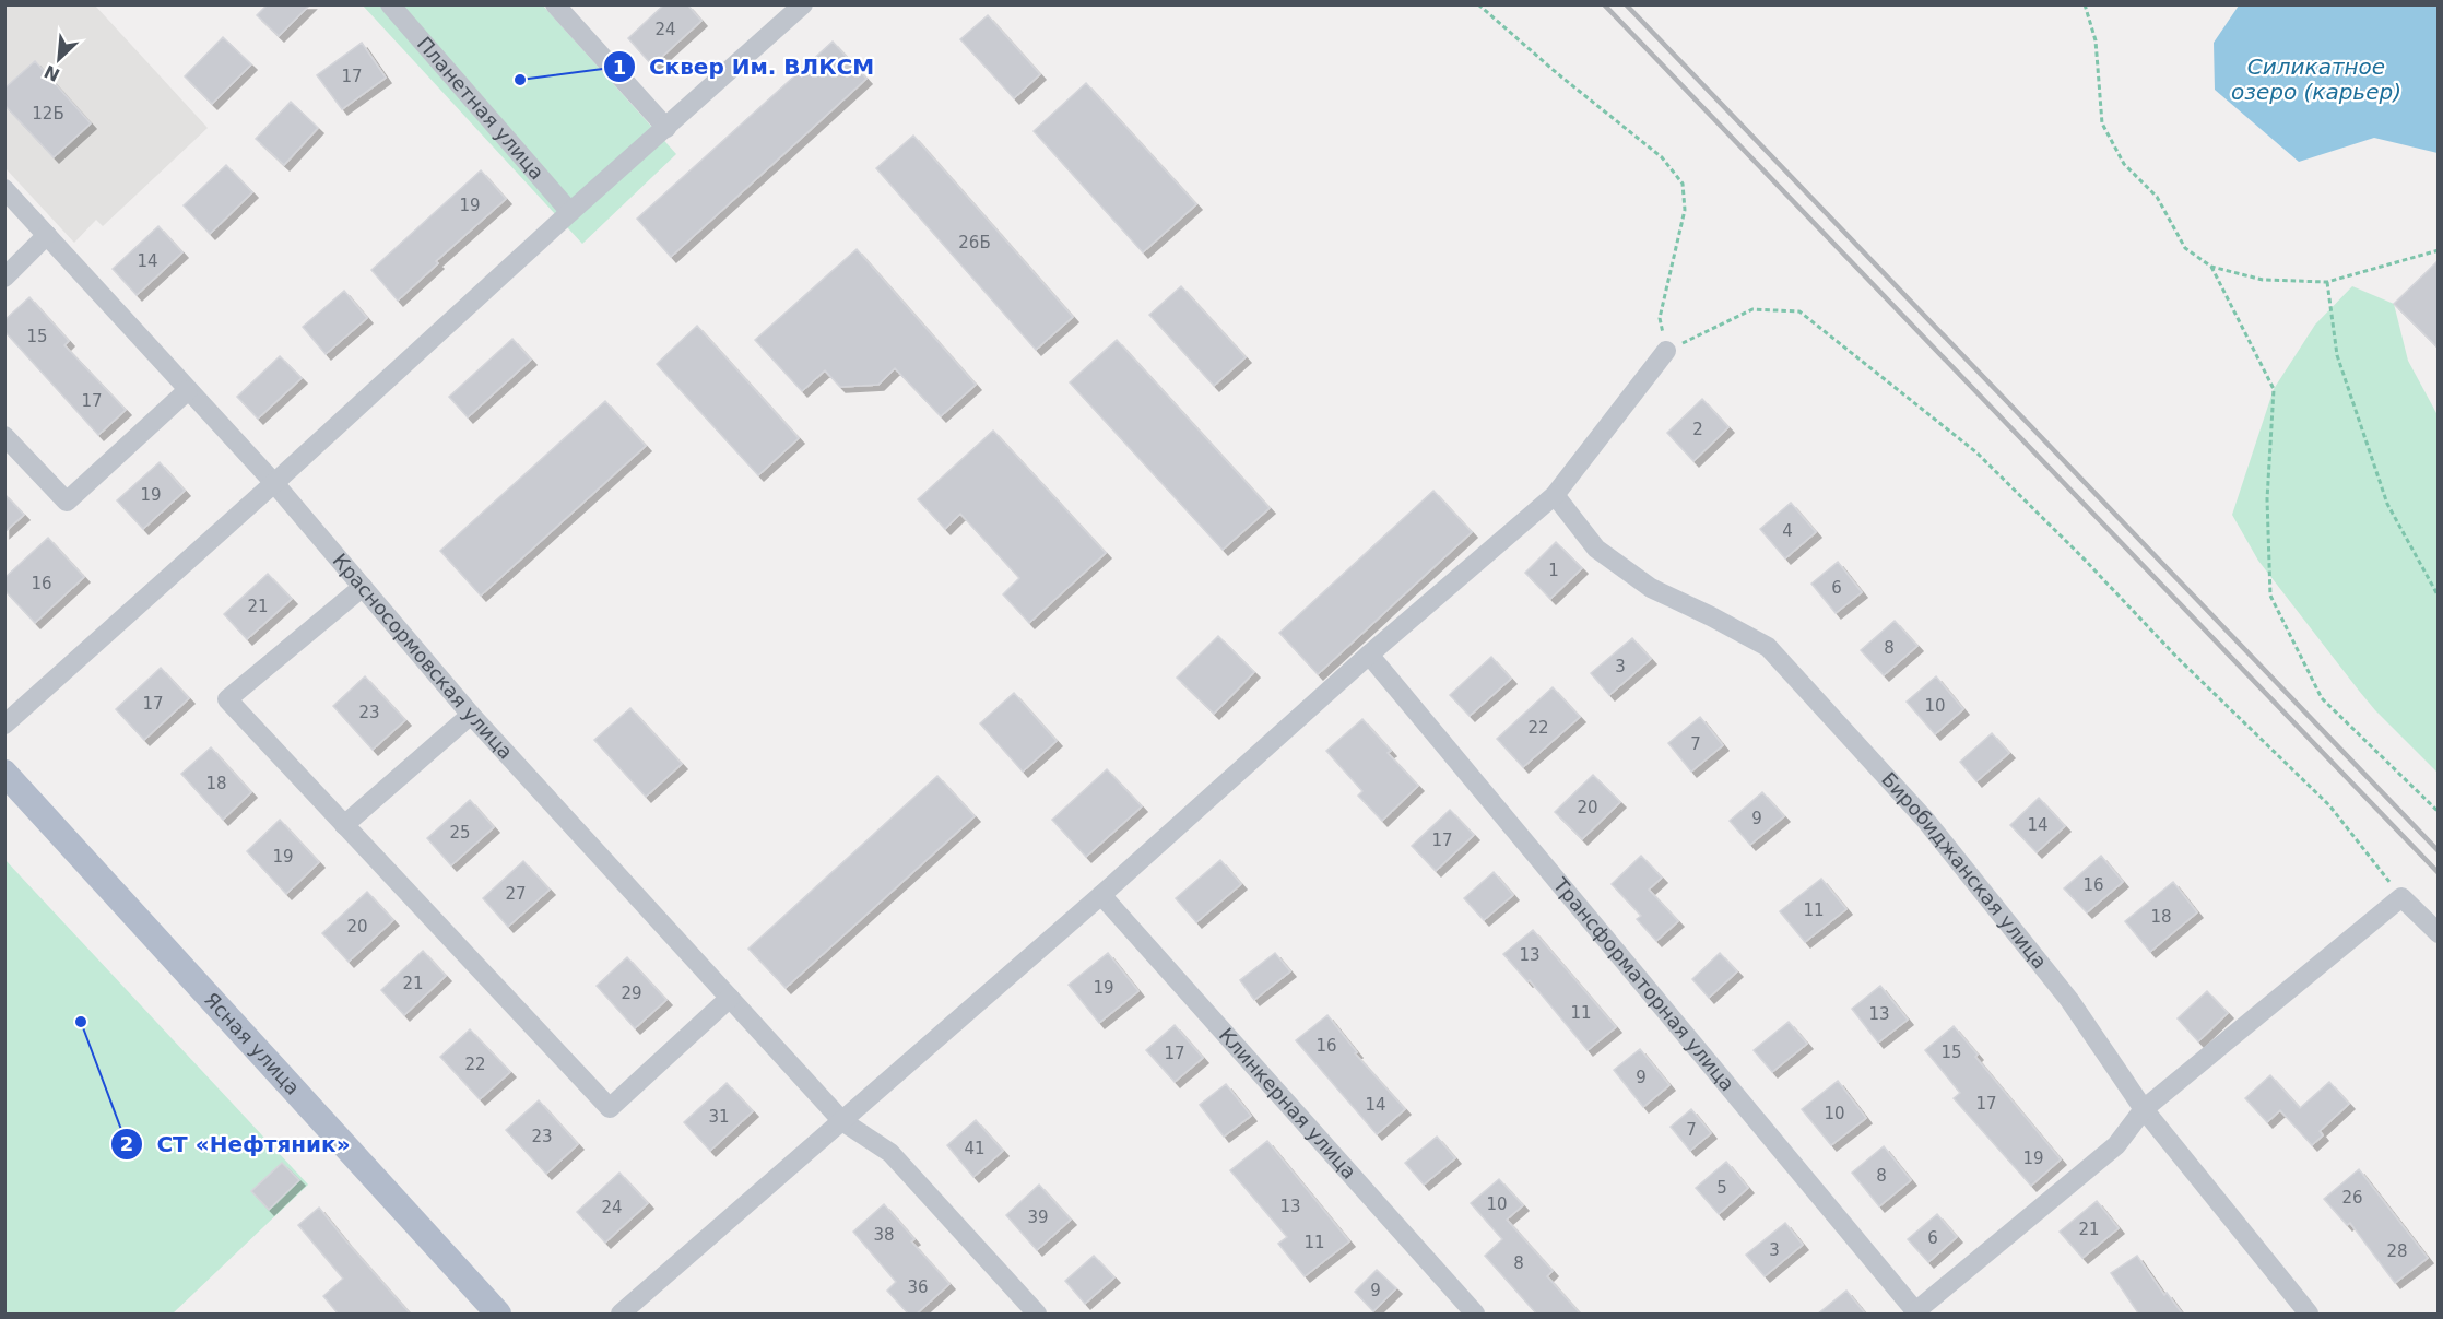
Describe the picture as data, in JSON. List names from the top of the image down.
{
  "streets": {
    "main road": ["Ясная улица"],
    "street": [
      "Планетная улица",
      "Красносормовская улица",
      "Биробиджанская улица",
      "Трансформаторная улица",
      "Клинкерная улица"
    ]
  },
  "water": ["Силикатное озеро (карьер)"],
  "places": ["Сквер Им. ВЛКСМ", "СТ «Нефтяник»"],
  "house_numbers": [
    "24",
    "17",
    "12Б",
    "19",
    "26Б",
    "14",
    "15",
    "17",
    "2",
    "19",
    "4",
    "1",
    "16",
    "6",
    "21",
    "8",
    "3",
    "17",
    "10",
    "23",
    "22",
    "7",
    "18",
    "20",
    "9",
    "14",
    "25",
    "17",
    "19",
    "16",
    "27",
    "11",
    "18",
    "20",
    "13",
    "21",
    "19",
    "29",
    "11",
    "13",
    "16",
    "15",
    "17",
    "22",
    "9",
    "17",
    "14",
    "10",
    "31",
    "7",
    "23",
    "41",
    "19",
    "8",
    "5",
    "26",
    "10",
    "13",
    "24",
    "39",
    "21",
    "38",
    "6",
    "11",
    "3",
    "28",
    "8",
    "36",
    "9"
  ],
  "north": "bottom left"
}
